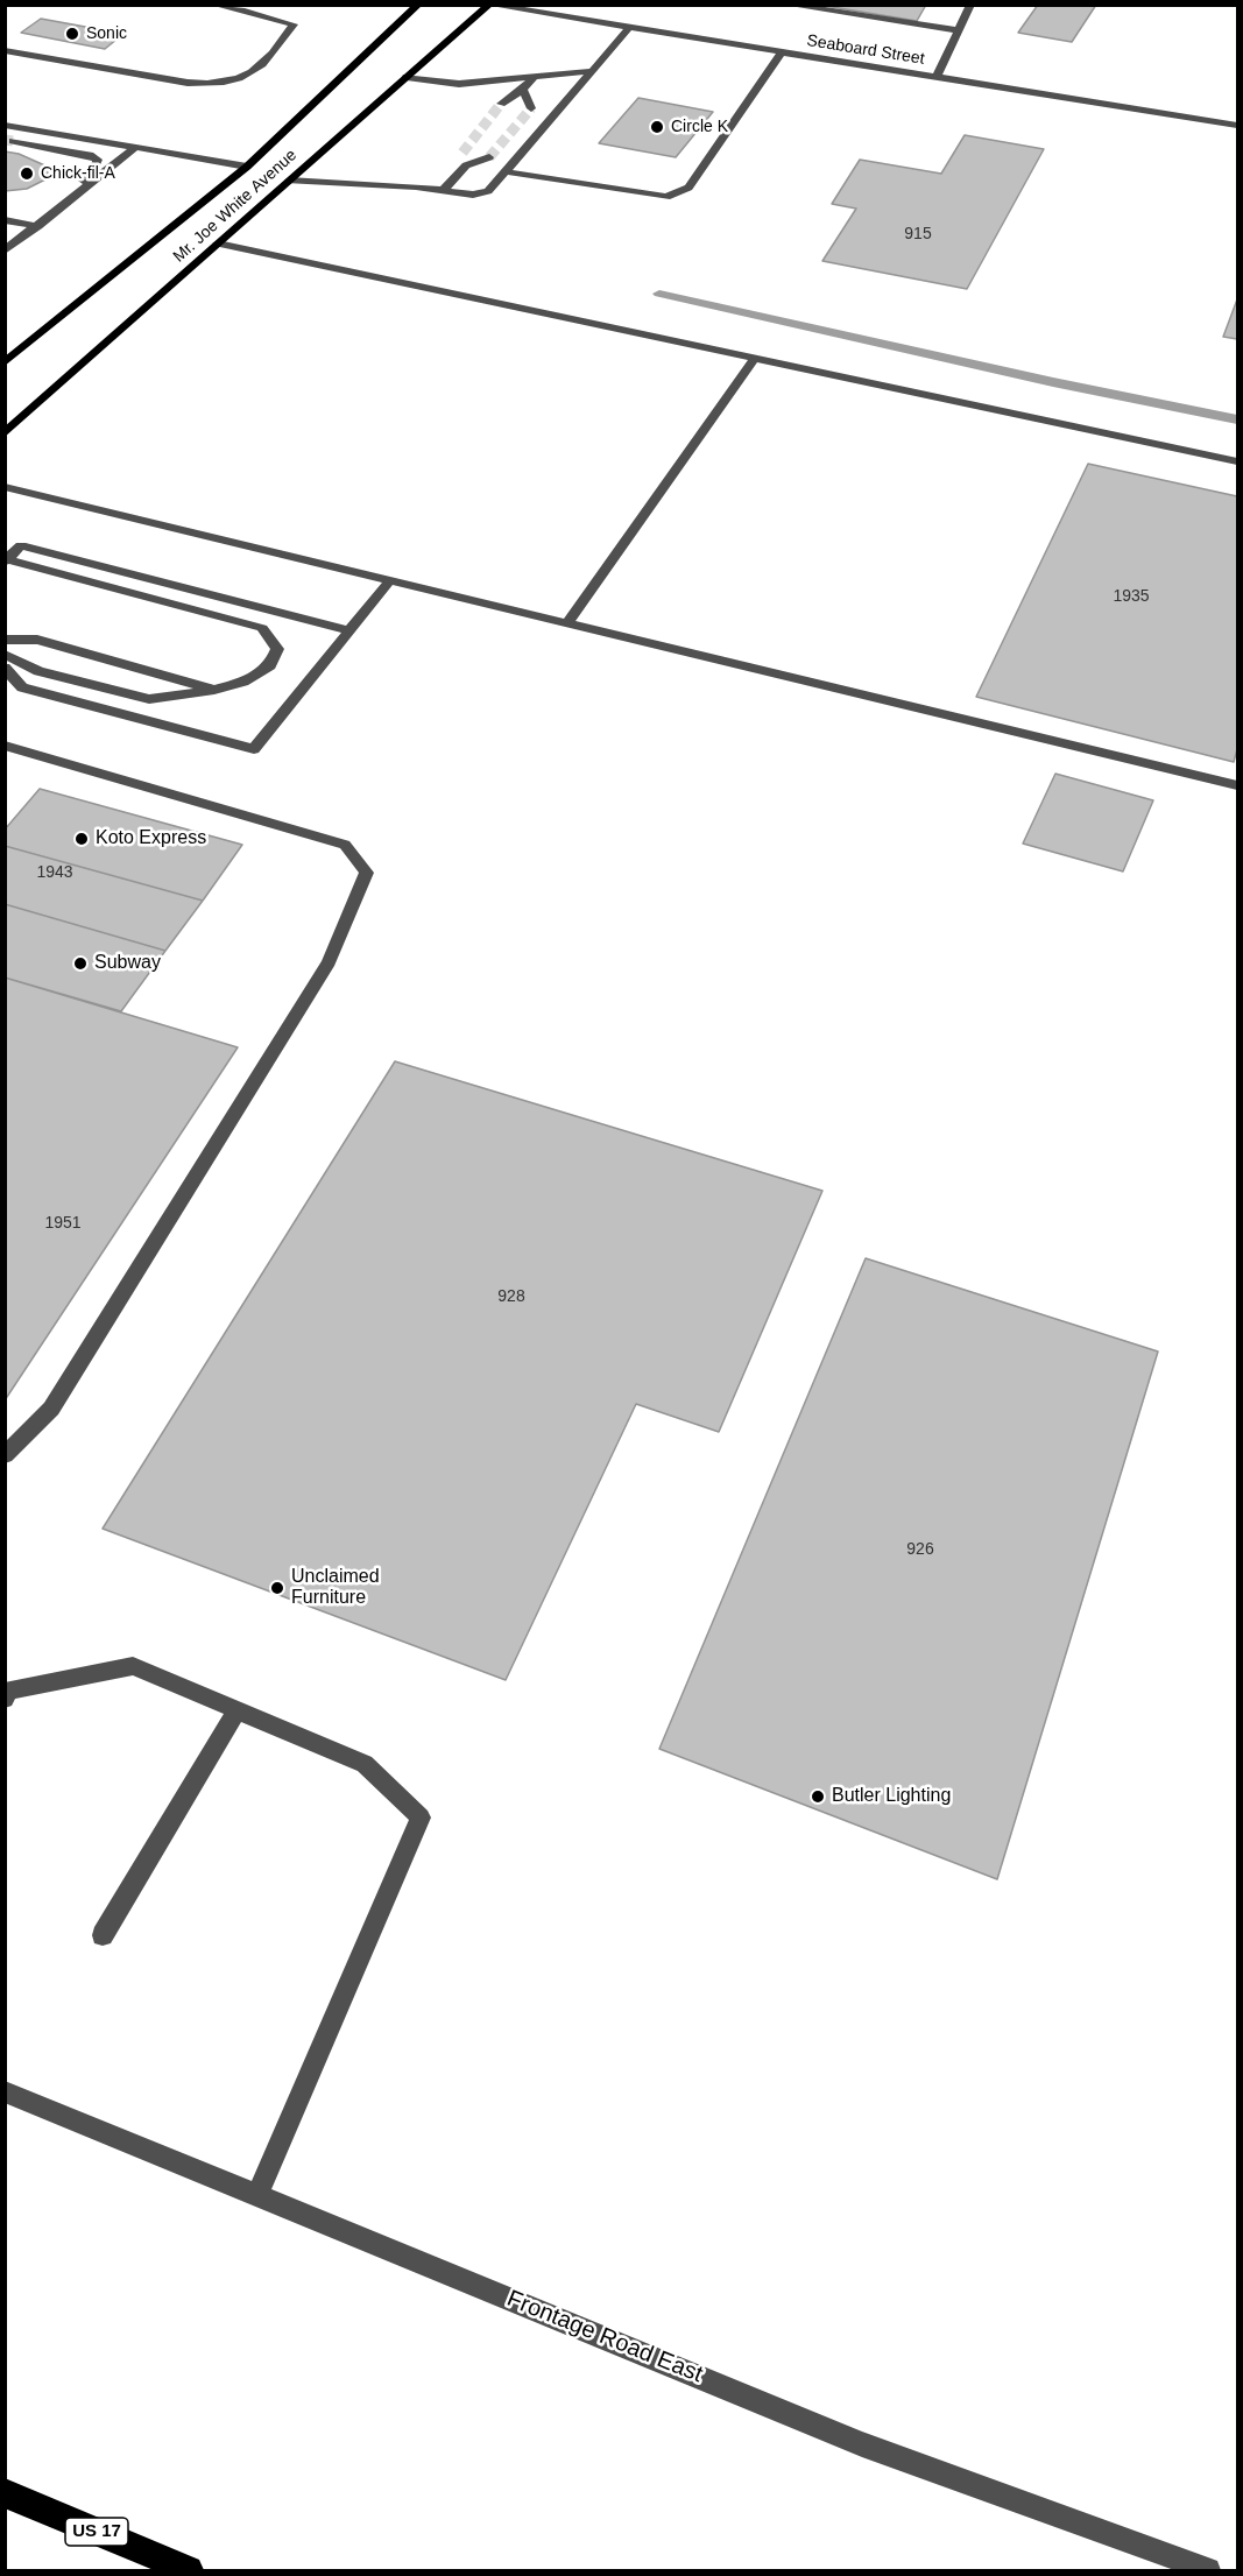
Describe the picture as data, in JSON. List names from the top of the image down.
{
  "streets": {
    "highway": ["US 17"],
    "main road": ["Mr. Joe White Avenue"],
    "street": ["Seaboard Street", "Frontage Road East"]
  },
  "crossings": [
    ["Seaboard Street", "Mr. Joe White Avenue"]
  ],
  "places": [
    "Sonic",
    "Circle K",
    "Chick-fil-A",
    "Koto Express",
    "Subway",
    "Unclaimed Furniture",
    "Butler Lighting"
  ],
  "house_numbers": [
    "915",
    "1935",
    "1943",
    "1951",
    "928",
    "926"
  ]
}
